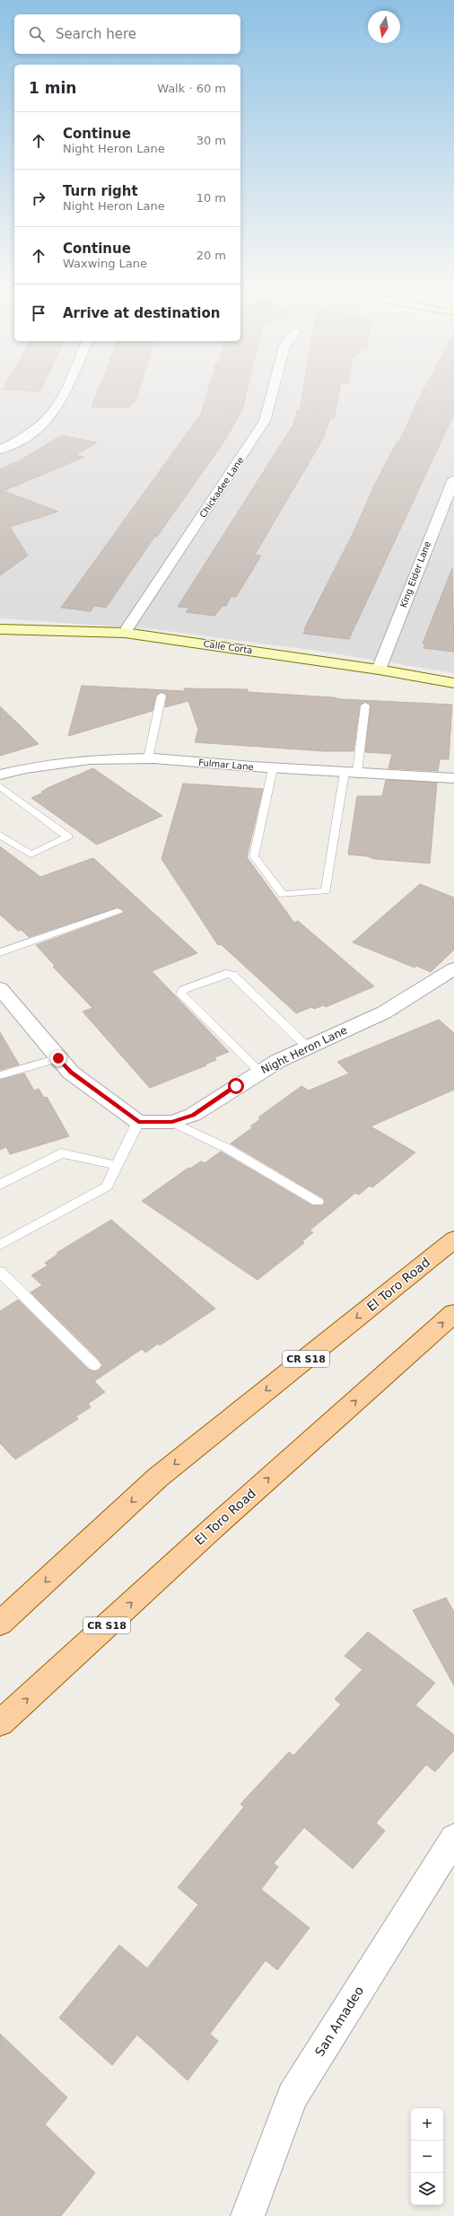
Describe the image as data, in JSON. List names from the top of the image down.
{
  "streets": {
    "main road": ["El Toro Road", "CR S18"],
    "street": [
      "Chickadee Lane",
      "King Eider Lane",
      "Calle Corta",
      "Fulmar Lane",
      "Night Heron Lane",
      "San Amadeo"
    ]
  },
  "crossings": [
    ["Chickadee Lane", "Calle Corta"],
    ["King Eider Lane", "Calle Corta"]
  ],
  "north": "bottom",
  "page": {
    "search": "Search here",
    "heading": ["1 min", "Walk · 60 m"],
    "list": [
      ["Continue", "Night Heron Lane", "30 m"],
      ["Turn right", "Night Heron Lane", "10 m"],
      ["Continue", "Waxwing Lane", "20 m"],
      "Arrive at destination"
    ],
    "map_buttons": ["+", "−"]
  }
}
